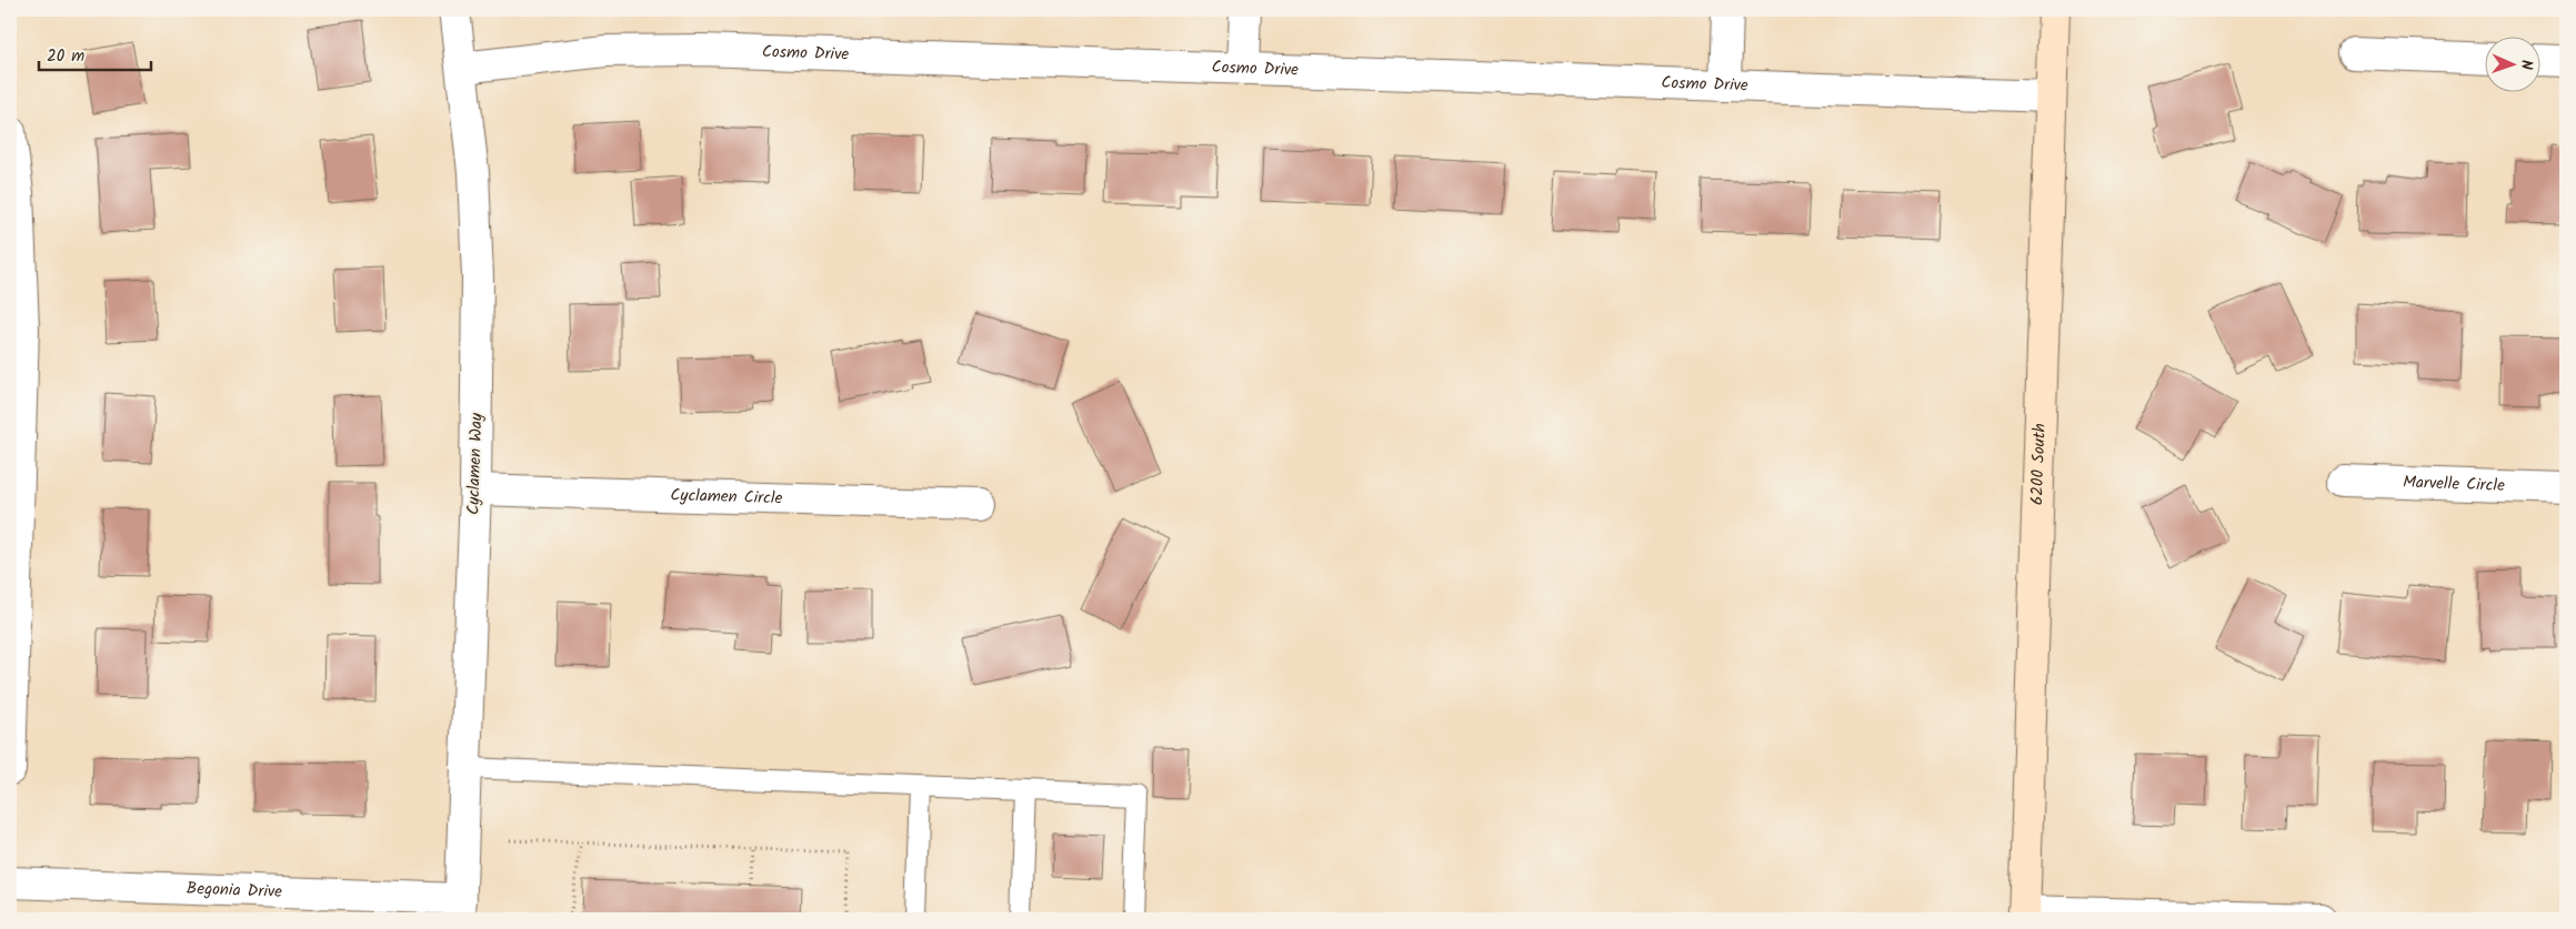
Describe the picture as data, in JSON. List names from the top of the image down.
{
  "streets": {
    "main road": ["6200 South"],
    "street": [
      "Cosmo Drive",
      "Cyclamen Way",
      "Marvelle Circle",
      "Cyclamen Circle",
      "Begonia Drive"
    ]
  },
  "crossings": [
    ["Cosmo Drive", "Cyclamen Way"],
    ["Cosmo Drive", "6200 South"],
    ["Cyclamen Way", "Cyclamen Circle"],
    ["Cyclamen Way", "Begonia Drive"]
  ],
  "scale_bar": "20 m",
  "north": "right"
}
